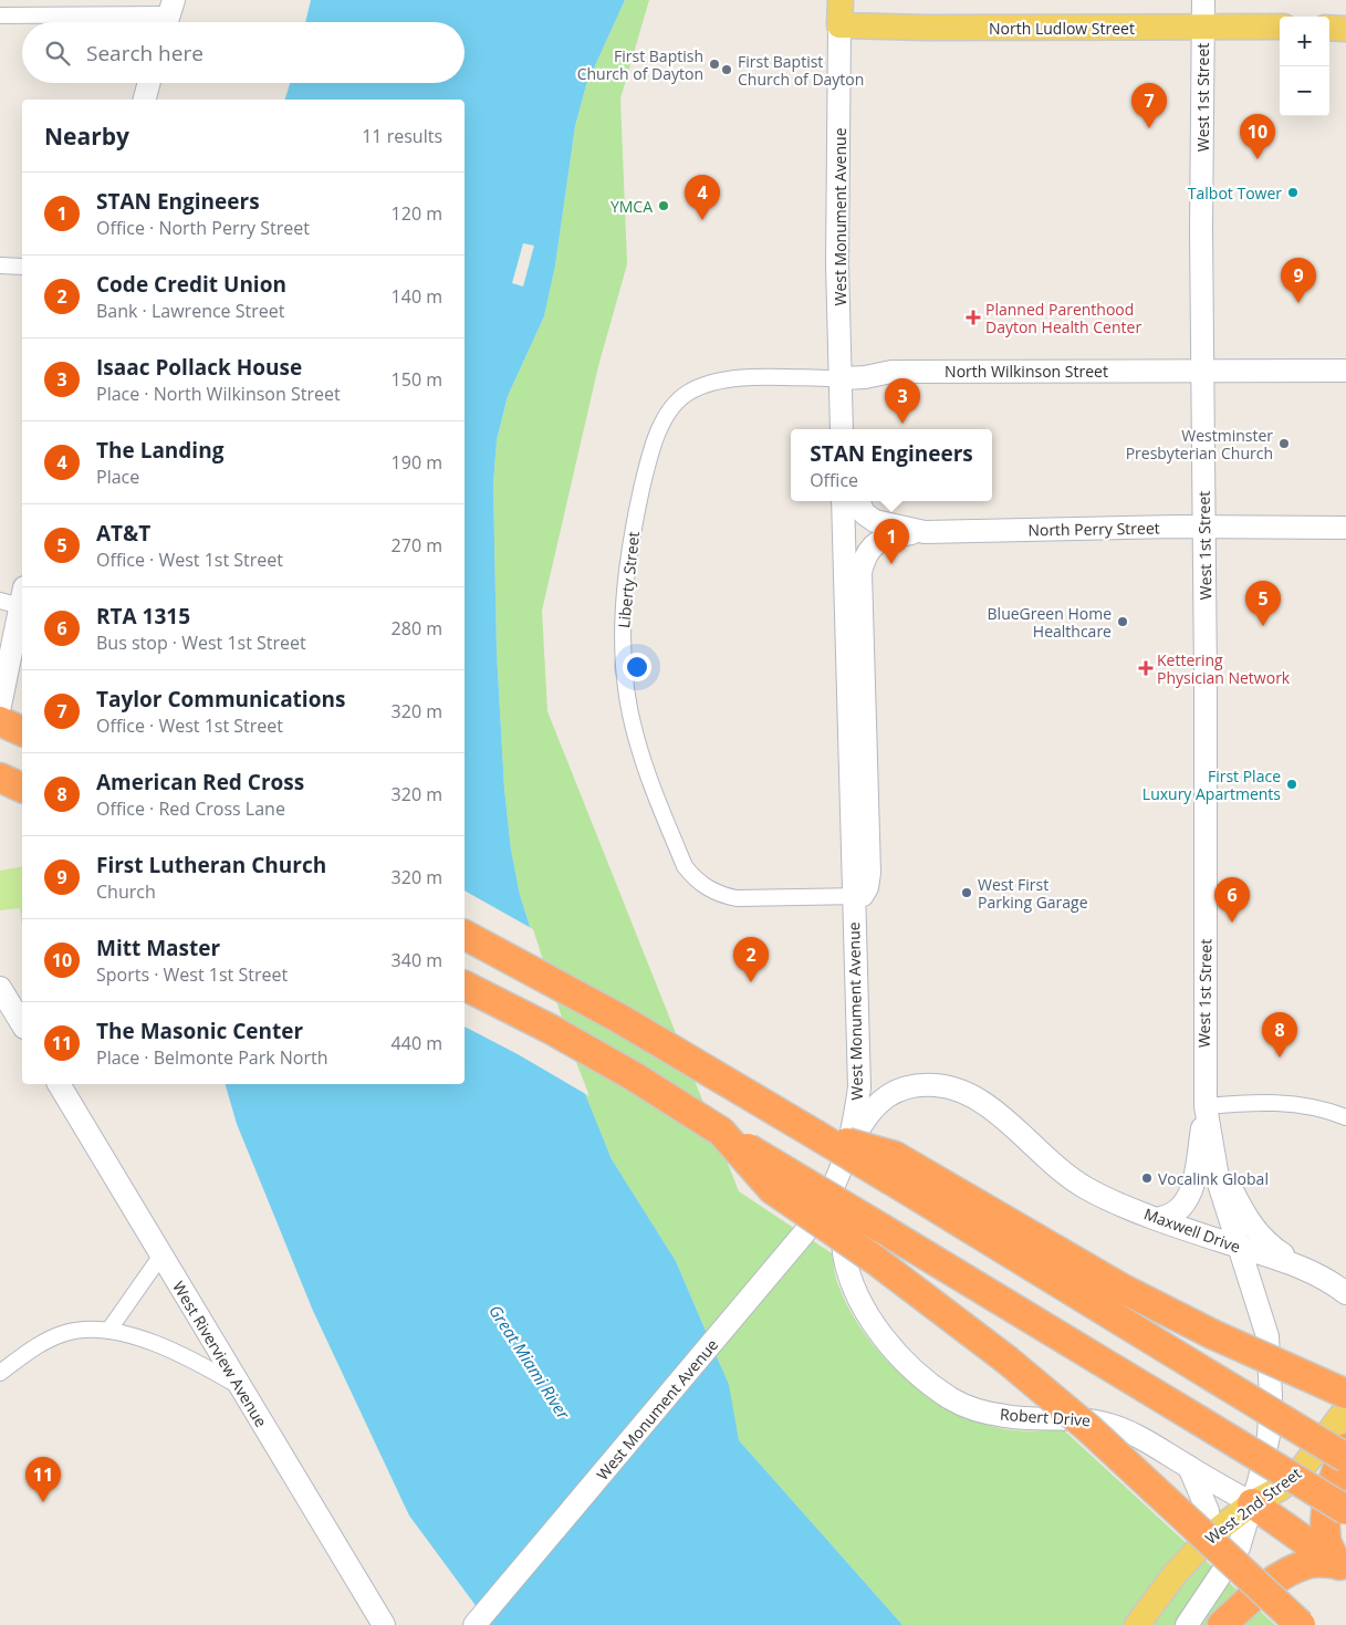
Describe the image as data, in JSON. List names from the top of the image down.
{
  "streets": {
    "main road": [
      "North Ludlow Street",
      "West 1st Street",
      "West Monument Avenue",
      "North Wilkinson Street",
      "North Perry Street",
      "Maxwell Drive",
      "West Riverview Avenue",
      "Robert Drive",
      "West 2nd Street"
    ],
    "street": ["Liberty Street"]
  },
  "crossings": [
    ["North Ludlow Street", "West 1st Street"],
    ["North Ludlow Street", "West Monument Avenue"],
    ["West 1st Street", "North Wilkinson Street"],
    ["West 1st Street", "North Perry Street"],
    ["West 1st Street", "Maxwell Drive"],
    ["West 1st Street", "Robert Drive"],
    ["West 1st Street", "West 2nd Street"],
    ["West Monument Avenue", "North Wilkinson Street"],
    ["West Monument Avenue", "Liberty Street"],
    ["West Monument Avenue", "Maxwell Drive"],
    ["West Monument Avenue", "Robert Drive"],
    ["North Wilkinson Street", "Liberty Street"],
    ["Maxwell Drive", "Robert Drive"],
    ["Robert Drive", "West 2nd Street"]
  ],
  "water": ["Great Miami River"],
  "places": {
    "other": [
      "First Baptish Church of Dayton",
      "First Baptist Church of Dayton",
      "Talbot Tower",
      "YMCA",
      "Westminster Presbyterian Church",
      "BlueGreen Home Healthcare",
      "First Place Luxury Apartments",
      "West First Parking Garage",
      "Vocalink Global"
    ],
    "health": ["Planned Parenthood Dayton Health Center", "Kettering Physician Network"]
  },
  "page": {
    "map_buttons": ["+", "−"],
    "search": "Search here",
    "pins": [
      "7",
      "10",
      "4",
      "9",
      "3",
      "1",
      "5",
      "6",
      "2",
      "8",
      "11"
    ],
    "heading": ["Nearby", "11 results"],
    "list": [
      {
        "mark": "1",
        "name": "STAN Engineers",
        "note": "Office · North Perry Street",
        "value": "120 m"
      },
      {
        "mark": "2",
        "name": "Code Credit Union",
        "note": "Bank · Lawrence Street",
        "value": "140 m"
      },
      {
        "mark": "3",
        "name": "Isaac Pollack House",
        "note": "Place · North Wilkinson Street",
        "value": "150 m"
      },
      {
        "mark": "4",
        "name": "The Landing",
        "note": "Place",
        "value": "190 m"
      },
      {
        "mark": "5",
        "name": "AT&T",
        "note": "Office · West 1st Street",
        "value": "270 m"
      },
      {
        "mark": "6",
        "name": "RTA 1315",
        "note": "Bus stop · West 1st Street",
        "value": "280 m"
      },
      {
        "mark": "7",
        "name": "Taylor Communications",
        "note": "Office · West 1st Street",
        "value": "320 m"
      },
      {
        "mark": "8",
        "name": "American Red Cross",
        "note": "Office · Red Cross Lane",
        "value": "320 m"
      },
      {
        "mark": "9",
        "name": "First Lutheran Church",
        "note": "Church",
        "value": "320 m"
      },
      {
        "mark": "10",
        "name": "Mitt Master",
        "note": "Sports · West 1st Street",
        "value": "340 m"
      },
      {
        "mark": "11",
        "name": "The Masonic Center",
        "note": "Place · Belmonte Park North",
        "value": "440 m"
      }
    ],
    "popup": ["STAN Engineers", "Office"]
  }
}
